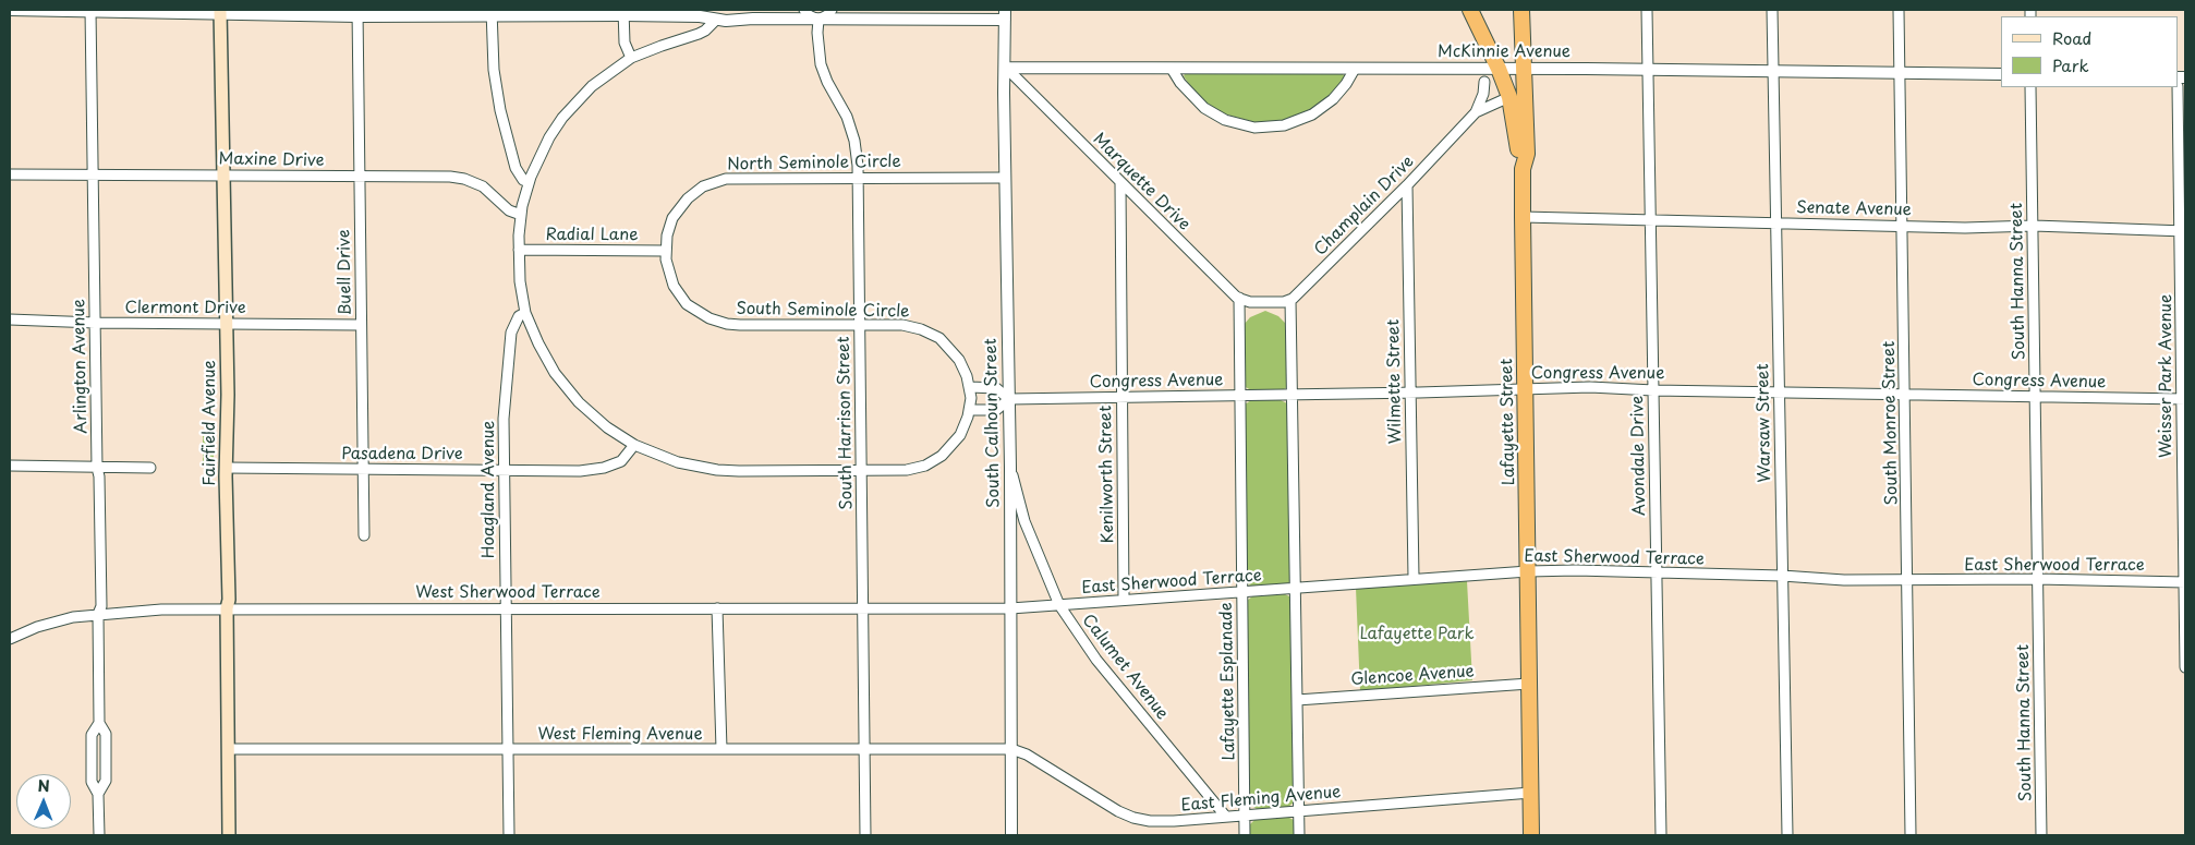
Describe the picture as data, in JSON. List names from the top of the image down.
{
  "streets": {
    "highway": ["Lafayette Street"],
    "main road": ["Fairfield Avenue"],
    "street": [
      "McKinnie Avenue",
      "Maxine Drive",
      "North Seminole Circle",
      "Marquette Drive",
      "Champlain Drive",
      "Senate Avenue",
      "Radial Lane",
      "Buell Drive",
      "South Hanna Street",
      "Clermont Drive",
      "South Seminole Circle",
      "Arlington Avenue",
      "Congress Avenue",
      "Weisser Park Avenue",
      "Wilmette Street",
      "South Harrison Street",
      "South Calhoun Street",
      "Warsaw Street",
      "South Monroe Street",
      "Pasadena Drive",
      "Avondale Drive",
      "Kenilworth Street",
      "Hoagland Avenue",
      "East Sherwood Terrace",
      "West Sherwood Terrace",
      "Calumet Avenue",
      "Glencoe Avenue",
      "Lafayette Esplanade",
      "West Fleming Avenue",
      "East Fleming Avenue"
    ]
  },
  "crossings": [
    ["McKinnie Avenue", "Marquette Drive"],
    ["McKinnie Avenue", "Lafayette Street"],
    ["McKinnie Avenue", "South Calhoun Street"],
    ["McKinnie Avenue", "Warsaw Street"],
    ["McKinnie Avenue", "South Monroe Street"],
    ["McKinnie Avenue", "Avondale Drive"],
    ["Maxine Drive", "Buell Drive"],
    ["Maxine Drive", "Arlington Avenue"],
    ["Maxine Drive", "Fairfield Avenue"],
    ["North Seminole Circle", "Radial Lane"],
    ["North Seminole Circle", "South Seminole Circle"],
    ["North Seminole Circle", "South Harrison Street"],
    ["North Seminole Circle", "South Calhoun Street"],
    ["Marquette Drive", "South Calhoun Street"],
    ["Marquette Drive", "Kenilworth Street"],
    ["Marquette Drive", "Lafayette Esplanade"],
    ["Champlain Drive", "Wilmette Street"],
    ["Senate Avenue", "South Hanna Street"],
    ["Senate Avenue", "Weisser Park Avenue"],
    ["Senate Avenue", "Lafayette Street"],
    ["Senate Avenue", "Warsaw Street"],
    ["Senate Avenue", "South Monroe Street"],
    ["Senate Avenue", "Avondale Drive"],
    ["Radial Lane", "South Seminole Circle"],
    ["Buell Drive", "Clermont Drive"],
    ["Buell Drive", "Pasadena Drive"],
    ["South Hanna Street", "Congress Avenue"],
    ["South Hanna Street", "East Sherwood Terrace"],
    ["Clermont Drive", "Arlington Avenue"],
    ["Clermont Drive", "Fairfield Avenue"],
    ["South Seminole Circle", "South Harrison Street"],
    ["Arlington Avenue", "West Sherwood Terrace"],
    ["Congress Avenue", "Weisser Park Avenue"],
    ["Congress Avenue", "Wilmette Street"],
    ["Congress Avenue", "Lafayette Street"],
    ["Congress Avenue", "South Calhoun Street"],
    ["Congress Avenue", "Warsaw Street"],
    ["Congress Avenue", "South Monroe Street"],
    ["Congress Avenue", "Avondale Drive"],
    ["Congress Avenue", "Kenilworth Street"],
    ["Congress Avenue", "Lafayette Esplanade"],
    ["Weisser Park Avenue", "East Sherwood Terrace"],
    ["Wilmette Street", "East Sherwood Terrace"],
    ["Lafayette Street", "East Sherwood Terrace"],
    ["Lafayette Street", "Glencoe Avenue"],
    ["Lafayette Street", "East Fleming Avenue"],
    ["Fairfield Avenue", "Pasadena Drive"],
    ["Fairfield Avenue", "West Sherwood Terrace"],
    ["Fairfield Avenue", "West Fleming Avenue"],
    ["South Harrison Street", "West Sherwood Terrace"],
    ["South Harrison Street", "West Fleming Avenue"],
    ["South Calhoun Street", "East Sherwood Terrace"],
    ["South Calhoun Street", "West Sherwood Terrace"],
    ["South Calhoun Street", "Calumet Avenue"],
    ["South Calhoun Street", "West Fleming Avenue"],
    ["South Calhoun Street", "East Fleming Avenue"],
    ["Warsaw Street", "East Sherwood Terrace"],
    ["South Monroe Street", "East Sherwood Terrace"],
    ["Pasadena Drive", "Hoagland Avenue"],
    ["Avondale Drive", "East Sherwood Terrace"],
    ["Kenilworth Street", "East Sherwood Terrace"],
    ["Hoagland Avenue", "West Sherwood Terrace"],
    ["Hoagland Avenue", "West Fleming Avenue"],
    ["East Sherwood Terrace", "West Sherwood Terrace"],
    ["East Sherwood Terrace", "Calumet Avenue"],
    ["East Sherwood Terrace", "Lafayette Esplanade"],
    ["Calumet Avenue", "East Fleming Avenue"],
    ["Lafayette Esplanade", "East Fleming Avenue"],
    ["West Fleming Avenue", "East Fleming Avenue"]
  ],
  "parks": ["Lafayette Park"],
  "legend": ["Road", "Park"],
  "north": "top"
}
